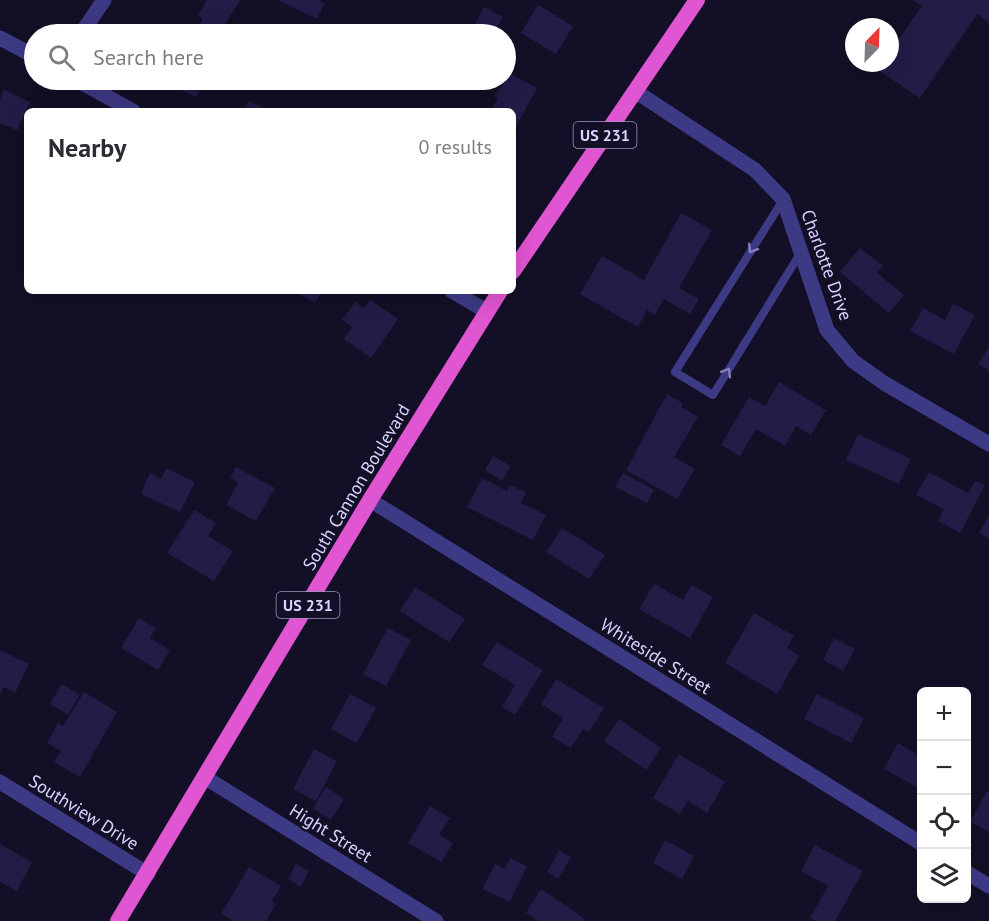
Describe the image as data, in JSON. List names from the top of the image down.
{
  "streets": {
    "highway": ["US 231", "South Cannon Boulevard"],
    "street": [
      "Charlotte Drive",
      "Whiteside Street",
      "Southview Drive",
      "Hight Street"
    ]
  },
  "crossings": [
    ["US 231", "Charlotte Drive"],
    ["South Cannon Boulevard", "Whiteside Street"],
    ["South Cannon Boulevard", "Southview Drive"],
    ["South Cannon Boulevard", "Hight Street"]
  ],
  "north": "top right",
  "page": {
    "search": "Search here",
    "heading": ["Nearby", "0 results"],
    "map_buttons": ["+", "−"]
  }
}
